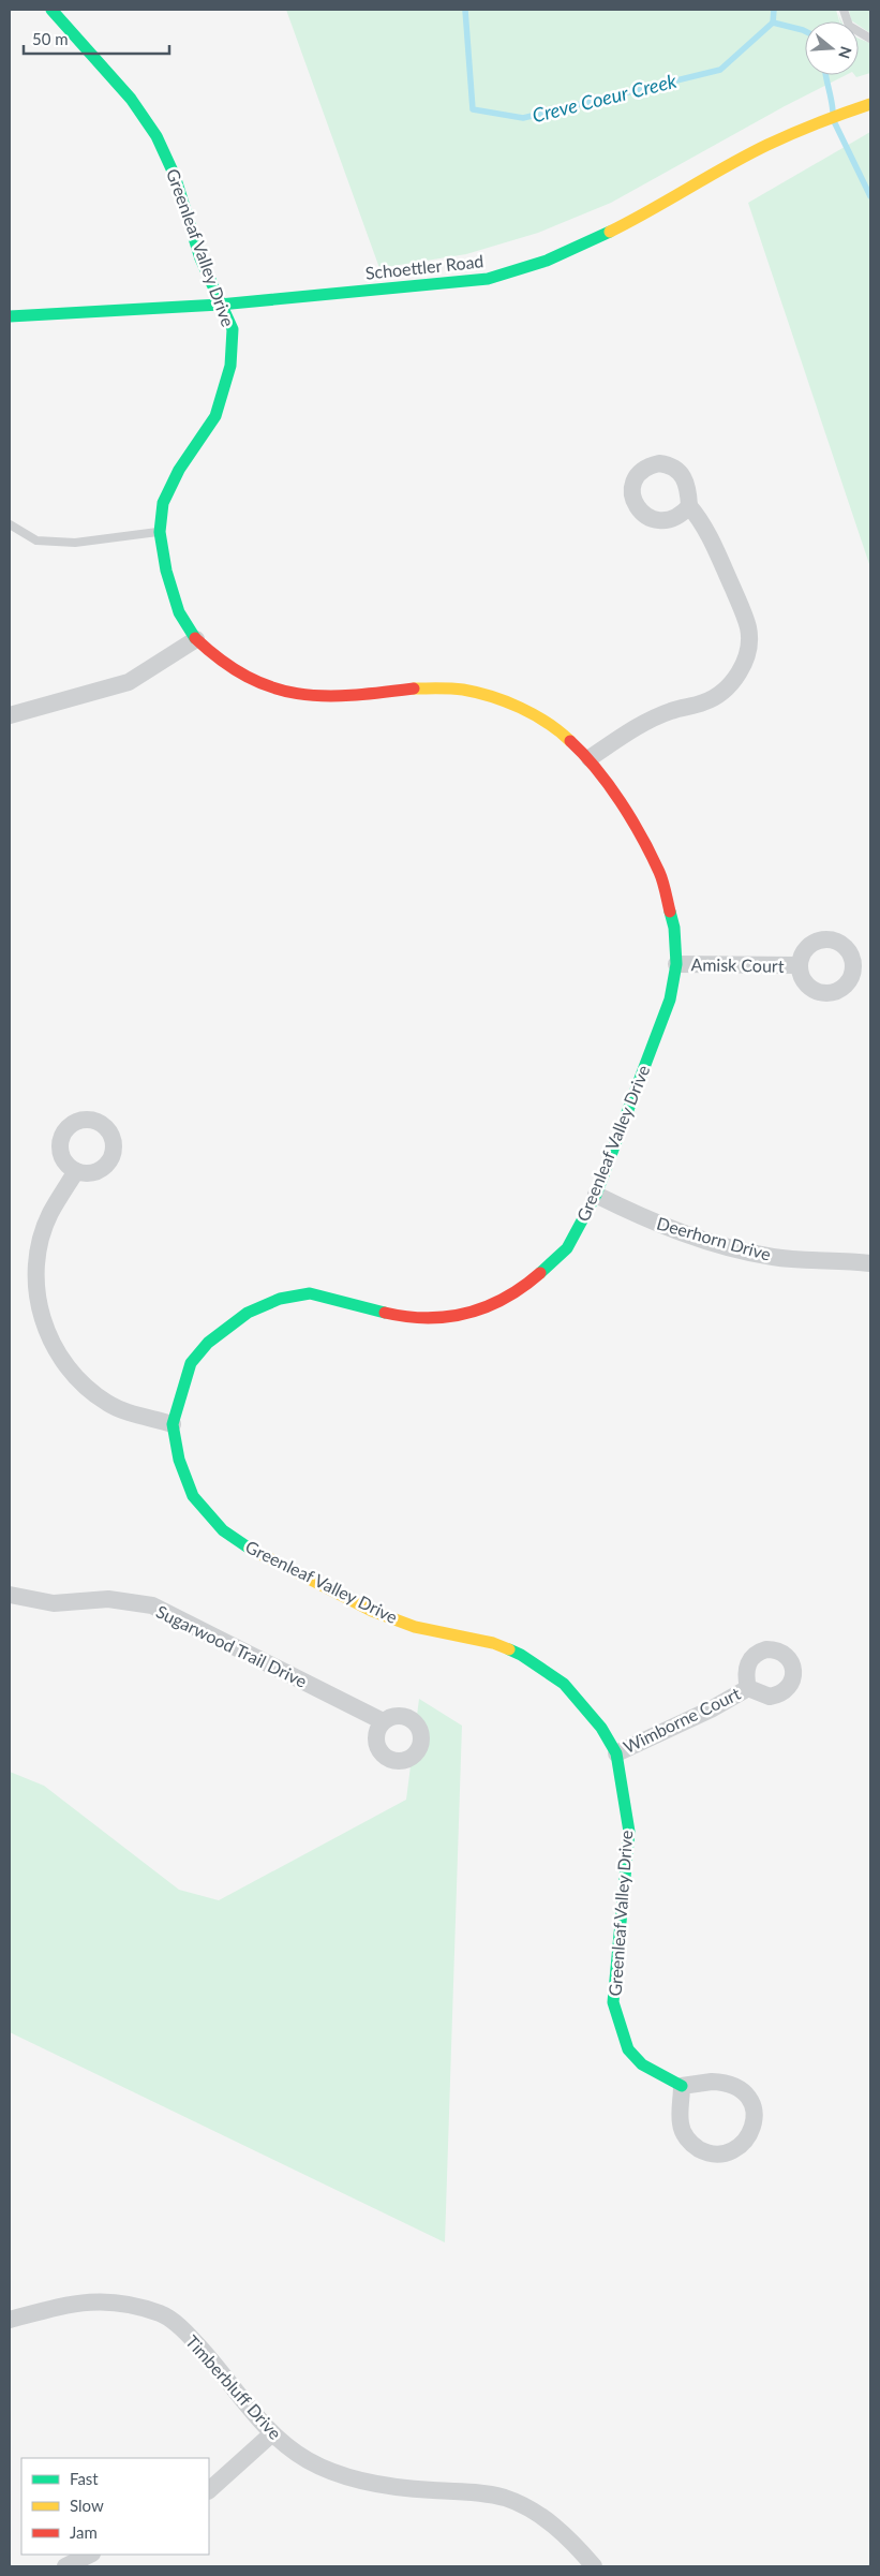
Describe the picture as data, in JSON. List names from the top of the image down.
{
  "streets": {
    "street": [
      "Greenleaf Valley Drive",
      "Schoettler Road",
      "Amisk Court",
      "Deerhorn Drive",
      "Sugarwood Trail Drive",
      "Wimborne Court",
      "Timberbluff Drive"
    ]
  },
  "crossings": [
    ["Greenleaf Valley Drive", "Schoettler Road"],
    ["Greenleaf Valley Drive", "Amisk Court"],
    ["Greenleaf Valley Drive", "Deerhorn Drive"],
    ["Greenleaf Valley Drive", "Wimborne Court"]
  ],
  "water": ["Creve Coeur Creek"],
  "legend": ["Fast", "Slow", "Jam"],
  "scale_bar": "50 m",
  "north": "right"
}
